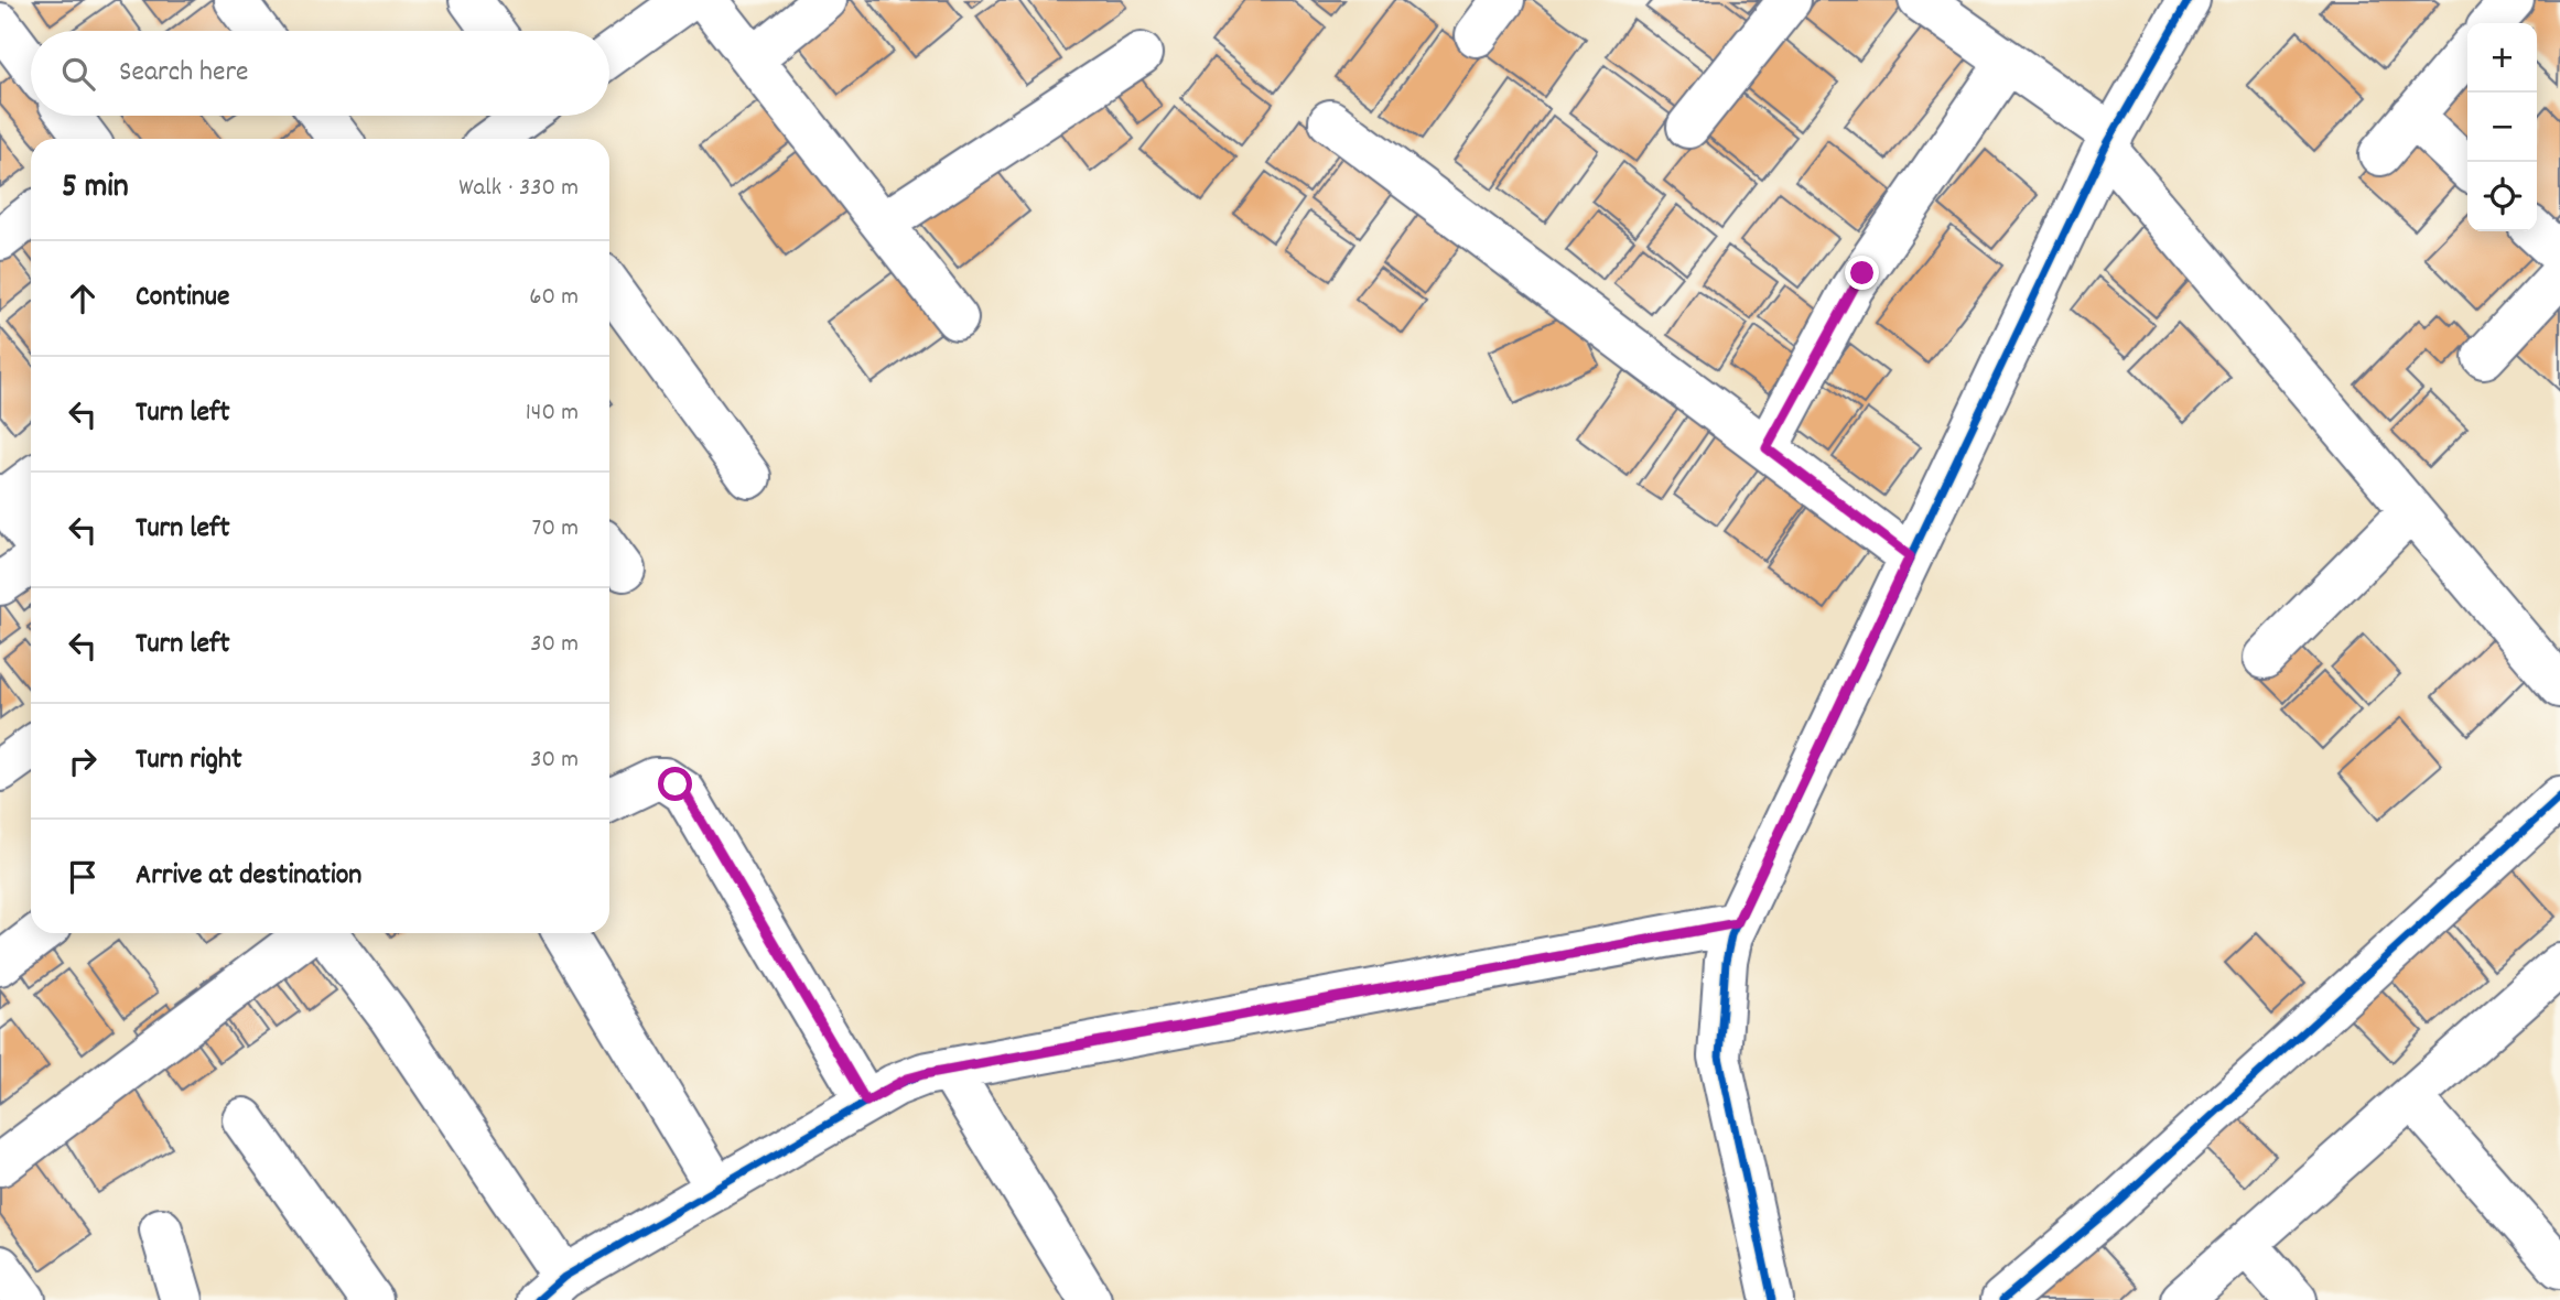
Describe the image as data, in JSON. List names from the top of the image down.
{
  "page": {
    "map_buttons": ["+", "−"],
    "search": "Search here",
    "heading": ["5 min", "Walk · 330 m"],
    "list": [
      ["Continue", "60 m"],
      ["Turn left", "140 m"],
      ["Turn left", "70 m"],
      ["Turn left", "30 m"],
      ["Turn right", "30 m"],
      "Arrive at destination"
    ]
  }
}
